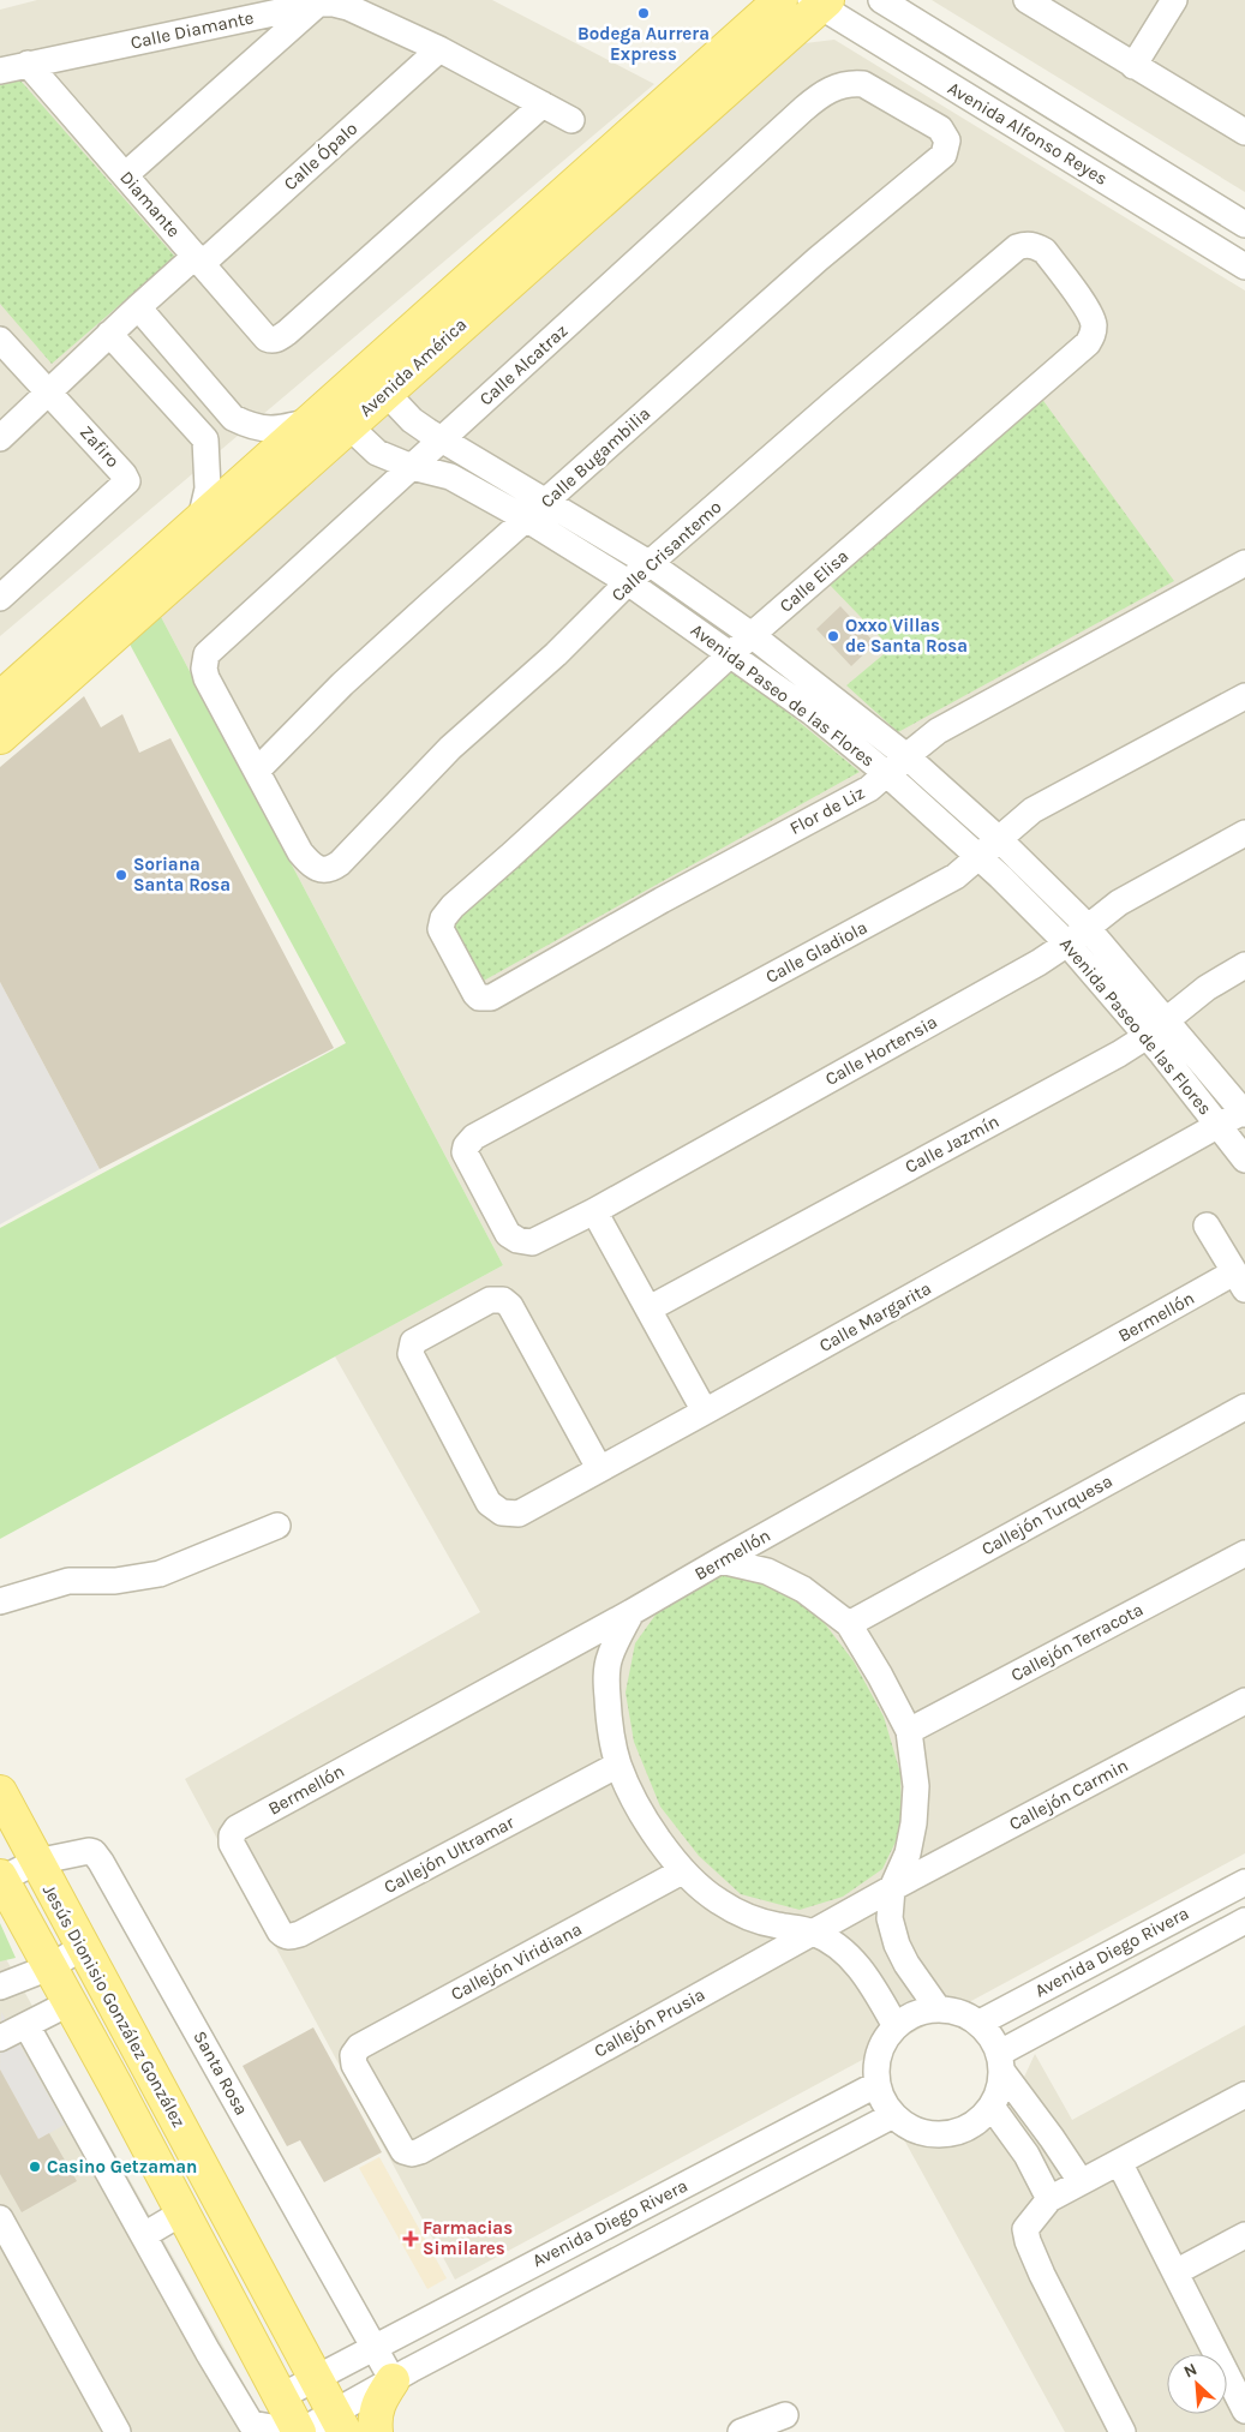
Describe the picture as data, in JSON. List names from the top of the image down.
{
  "streets": {
    "main road": ["Avenida América", "Jesús Dionisio González González"],
    "street": [
      "Calle Diamante",
      "Avenida Alfonso Reyes",
      "Calle Ópalo",
      "Diamante",
      "Calle Alcatraz",
      "Zafiro",
      "Calle Bugambilia",
      "Calle Crisantemo",
      "Calle Elisa",
      "Avenida Paseo de las Flores",
      "Flor de Liz",
      "Calle Gladiola",
      "Calle Hortensia",
      "Calle Jazmín",
      "Calle Margarita",
      "Bermellón",
      "Callejón Turquesa",
      "Callejón Terracota",
      "Callejón Carmin",
      "Callejón Ultramar",
      "Avenida Diego Rivera",
      "Callejón Viridiana",
      "Callejón Prusia",
      "Santa Rosa"
    ]
  },
  "crossings": [
    ["Calle Diamante", "Calle Ópalo"],
    ["Calle Diamante", "Diamante"],
    ["Avenida Alfonso Reyes", "Avenida América"],
    ["Calle Ópalo", "Diamante"],
    ["Calle Ópalo", "Zafiro"],
    ["Calle Alcatraz", "Calle Bugambilia"],
    ["Calle Alcatraz", "Calle Crisantemo"],
    ["Calle Alcatraz", "Avenida Paseo de las Flores"],
    ["Avenida América", "Avenida Paseo de las Flores"],
    ["Calle Bugambilia", "Calle Crisantemo"],
    ["Calle Bugambilia", "Avenida Paseo de las Flores"],
    ["Calle Crisantemo", "Calle Elisa"],
    ["Calle Crisantemo", "Avenida Paseo de las Flores"],
    ["Calle Elisa", "Avenida Paseo de las Flores"],
    ["Calle Elisa", "Flor de Liz"],
    ["Avenida Paseo de las Flores", "Flor de Liz"],
    ["Avenida Paseo de las Flores", "Calle Gladiola"],
    ["Avenida Paseo de las Flores", "Calle Hortensia"],
    ["Avenida Paseo de las Flores", "Calle Jazmín"],
    ["Avenida Paseo de las Flores", "Calle Margarita"],
    ["Calle Gladiola", "Calle Hortensia"],
    ["Bermellón", "Callejón Ultramar"],
    ["Callejón Carmin", "Callejón Prusia"],
    ["Avenida Diego Rivera", "Jesús Dionisio González González"],
    ["Avenida Diego Rivera", "Santa Rosa"],
    ["Callejón Viridiana", "Callejón Prusia"],
    ["Jesús Dionisio González González", "Santa Rosa"]
  ],
  "places": {
    "other": [
      "Bodega Aurrera Express",
      "Oxxo Villas de Santa Rosa",
      "Soriana Santa Rosa",
      "Casino Getzaman"
    ],
    "health": ["Farmacias Similares"]
  },
  "north": "top left"
}
